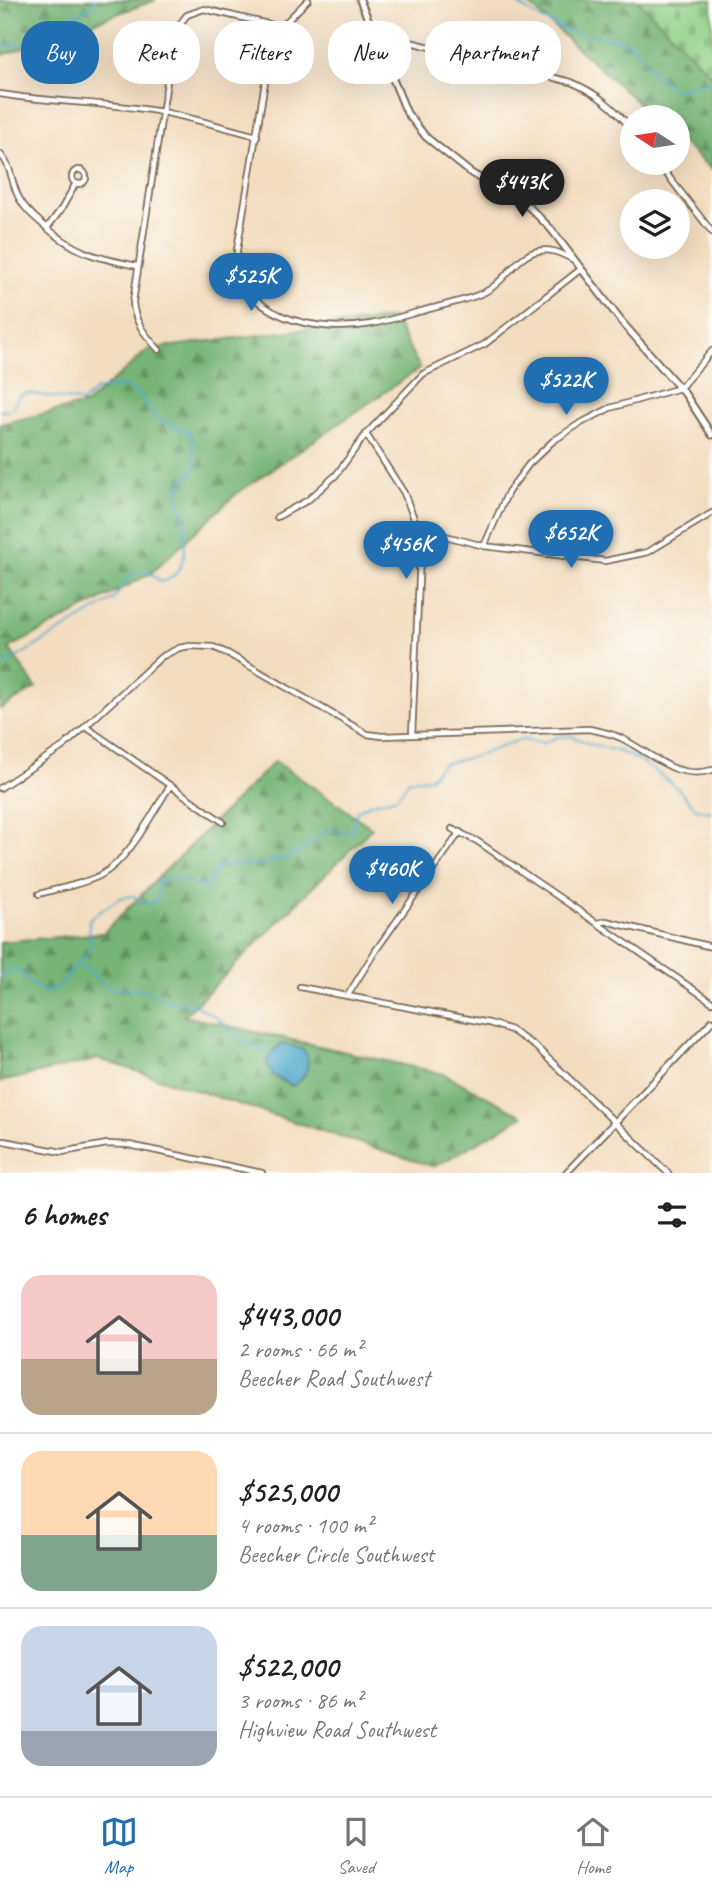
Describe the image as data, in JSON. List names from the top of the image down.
{
  "north": "left",
  "page": {
    "chip": [
      "Buy",
      "Rent",
      "Filters",
      "New",
      "Apartment"
    ],
    "price": [
      "$443K",
      "$525K",
      "$522K",
      "$652K",
      "$456K",
      "$460K"
    ],
    "heading": "6 homes",
    "list": [
      {
        "name": "$443,000",
        "note": "2 rooms · 66 m² · Beecher Road Southwest"
      },
      {
        "name": "$525,000",
        "note": "4 rooms · 100 m² · Beecher Circle Southwest"
      },
      {
        "name": "$522,000",
        "note": "3 rooms · 86 m² · Highview Road Southwest"
      }
    ],
    "tabs": ["Map", "Saved", "Home"]
  }
}
